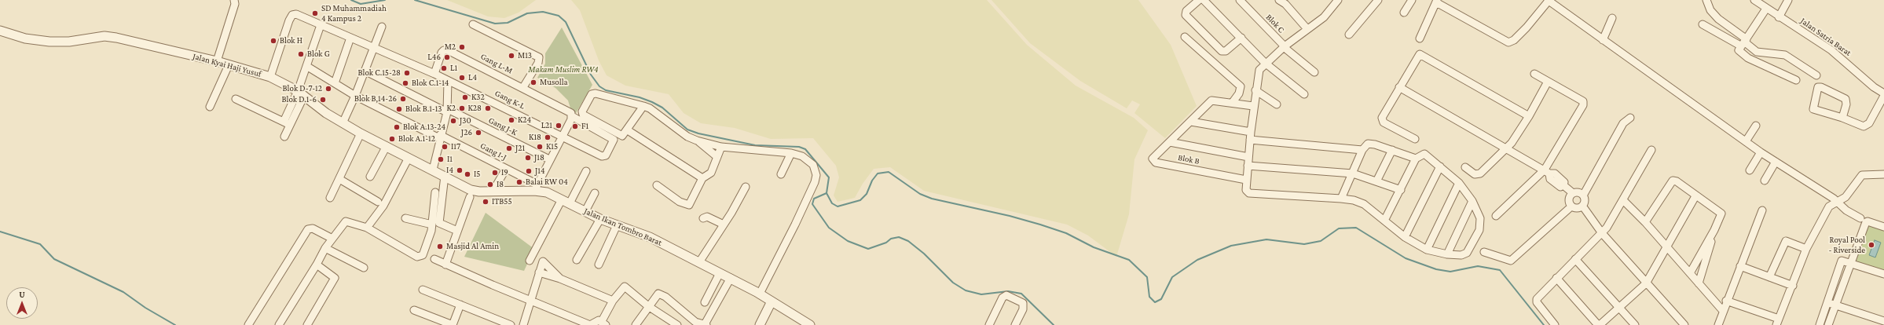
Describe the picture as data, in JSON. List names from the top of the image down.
{
  "streets": {
    "street": [
      "Blok C",
      "Jalan Satria Barat",
      "Gang L-M",
      "Jalan Kyai Haji Yusuf",
      "Gang K-L",
      "Gang J-K",
      "Gang I-J",
      "Blok B",
      "Jalan Ikan Tombro Barat"
    ]
  },
  "crossings": [
    ["Gang L-M", "Gang K-L"],
    ["Jalan Kyai Haji Yusuf", "Gang K-L"],
    ["Jalan Kyai Haji Yusuf", "Jalan Ikan Tombro Barat"],
    ["Gang I-J", "Jalan Ikan Tombro Barat"]
  ],
  "parks": ["Makam Muslim RW4"],
  "places": [
    "SD Muhammadiah 4 Kampus 2",
    "Blok H",
    "M2",
    "Blok G",
    "M13",
    "L46",
    "L1",
    "Blok C.15-28",
    "L4",
    "Musolla",
    "Blok C.1-14",
    "Blok D-7-12",
    "K32",
    "Blok B,14-26",
    "Blok D.1-6",
    "K2",
    "K28",
    "Blok B.1-13",
    "K24",
    "J30",
    "L21",
    "F1",
    "Blok A.13-24",
    "J26",
    "K18",
    "Blok A.1-12",
    "I17",
    "K15",
    "J21",
    "J18",
    "I1",
    "I4",
    "J14",
    "I9",
    "I5",
    "Balai RW 04",
    "I8",
    "ITB55",
    "Royal Pool - Riverside",
    "Masjid Al Amin"
  ],
  "north": "top"
}
